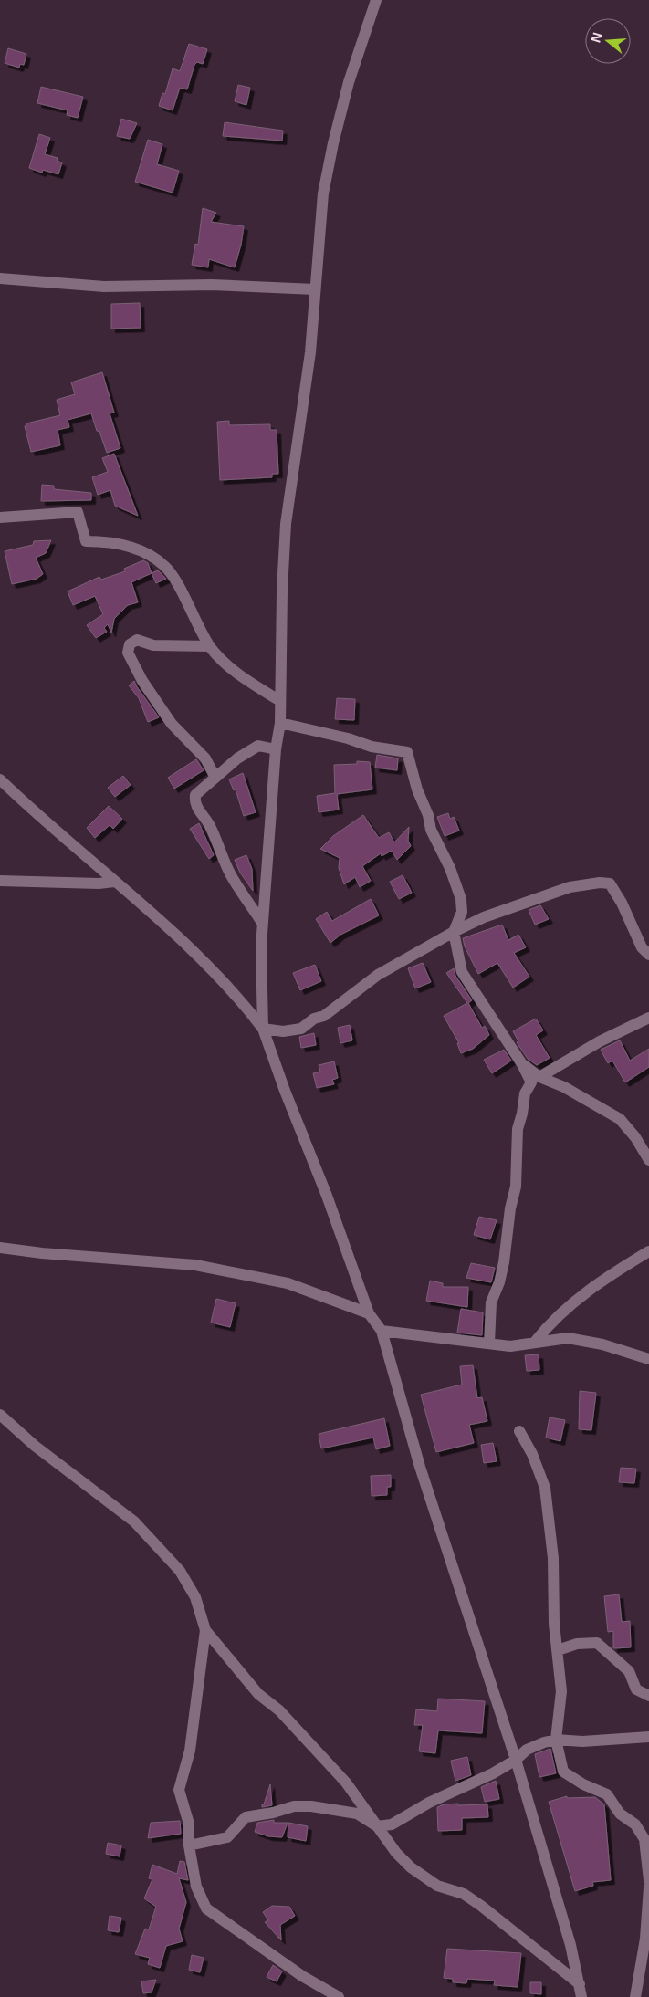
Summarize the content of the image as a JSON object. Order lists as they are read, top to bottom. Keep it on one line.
{"north":"left"}
